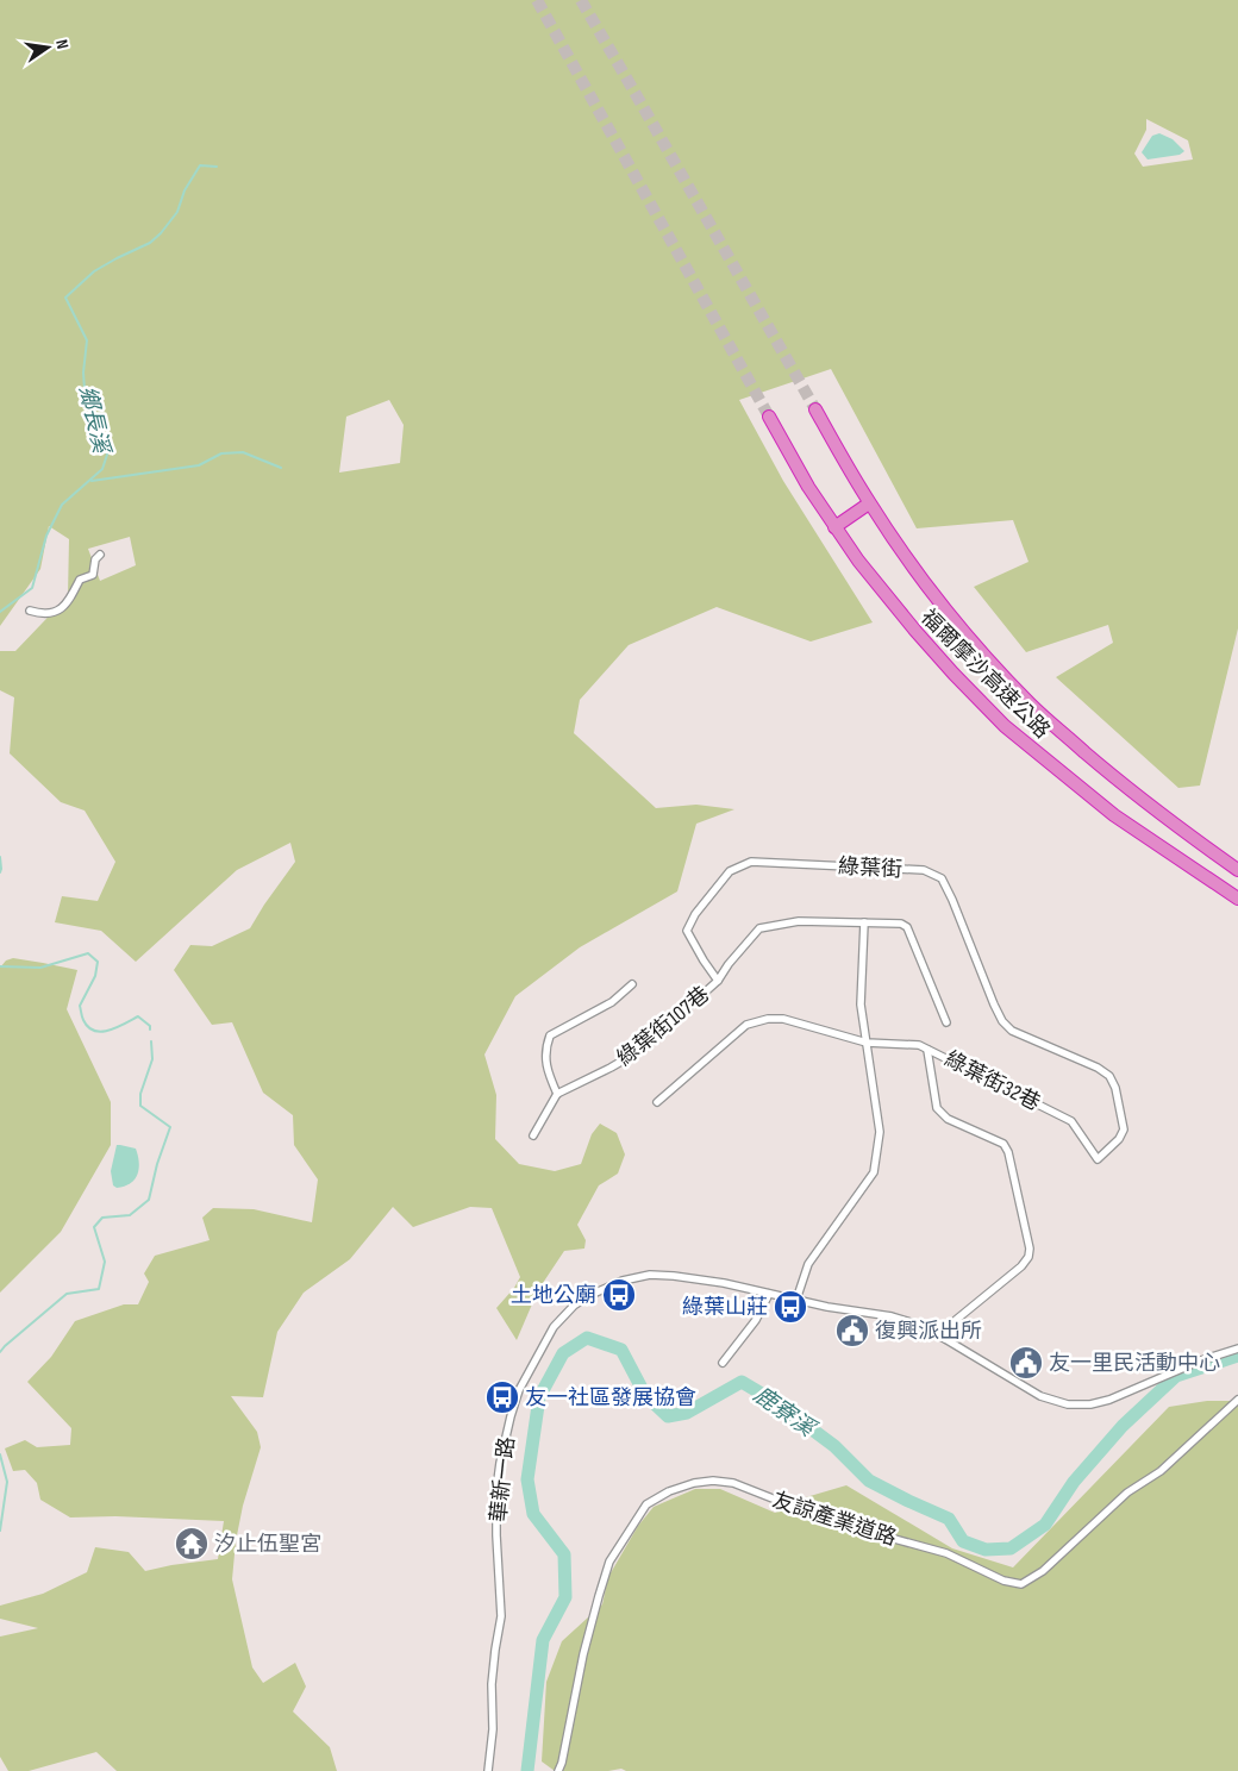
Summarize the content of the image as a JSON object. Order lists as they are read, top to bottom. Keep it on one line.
{"streets":{"highway":["福爾摩沙高速公路"],"street":["綠葉街","綠葉街107巷","綠葉街32巷","華新一路","友諒產業道路"]},"crossings":[["綠葉街","綠葉街107巷"],["綠葉街","綠葉街32巷"]],"water":["鄉長溪","鹿寮溪"],"places":{"bus stop":["土地公廟","綠葉山莊","友一社區發展協會"],"public building":["復興派出所","友一里民活動中心"],"temple":["汐止伍聖宮"]},"north":"right"}
